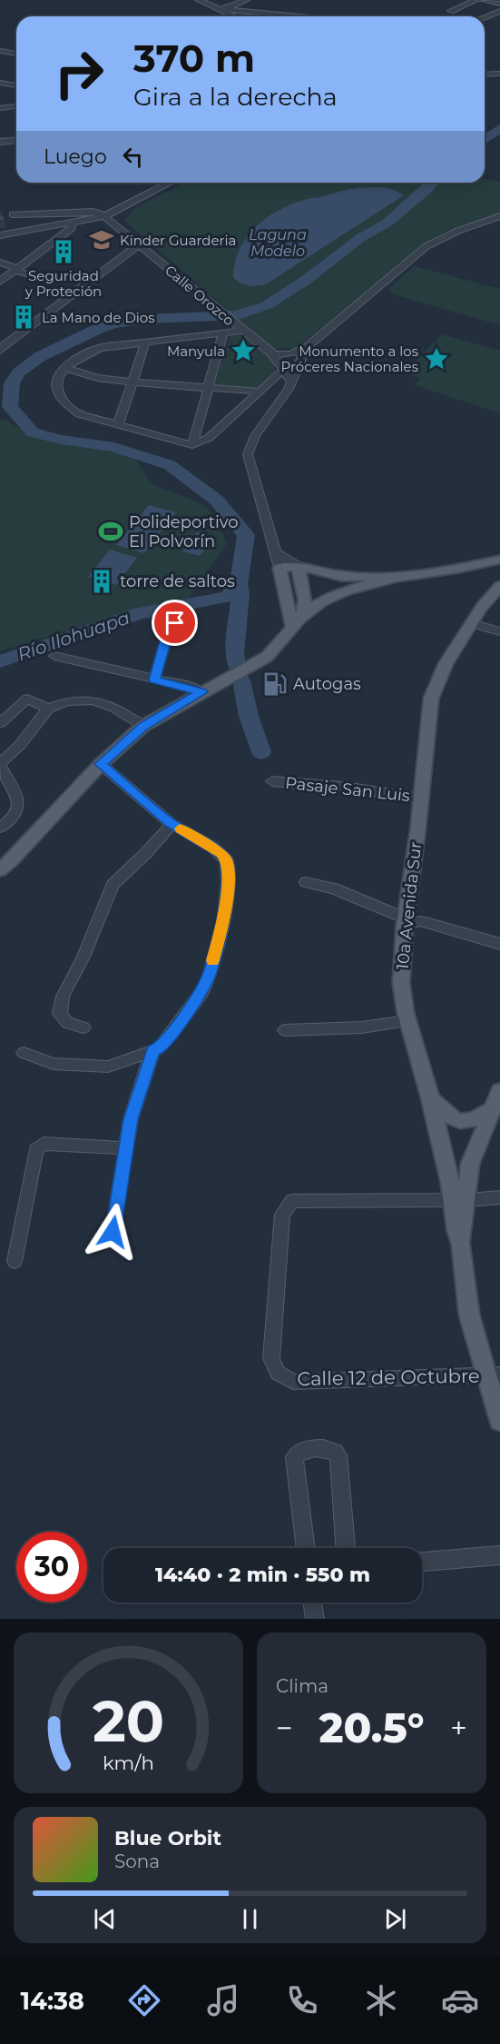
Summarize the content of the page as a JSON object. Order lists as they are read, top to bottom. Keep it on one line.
{"streets":{"main road":["10a Avenida Sur"],"street":["Calle Orozco","Pasaje San Luis","Calle 12 de Octubre"]},"crossings":[["Pasaje San Luis","10a Avenida Sur"],["10a Avenida Sur","Calle 12 de Octubre"]],"water":["Laguna Modelo","Río Ilohuapa"],"places":{"school or university":["Kinder Guarderia"],"building":["Seguridad y Proteción","La Mano de Dios","torre de saltos"],"place":["Manyula","Monumento a los Próceres Nacionales"],"sports":["Polideportivo El Polvorín"],"fuel station":["Autogas"]},"page":{"turn":["370 m","Gira a la derecha"],"then":"Luego","limit":"30","trip":"14:40 · 2 min · 550 m","tile":"Clima","heat":["−","20.5°","+"],"song":["Blue Orbit","Sona"],"tabs":"14:38","gauge":["20","km/h"]}}
